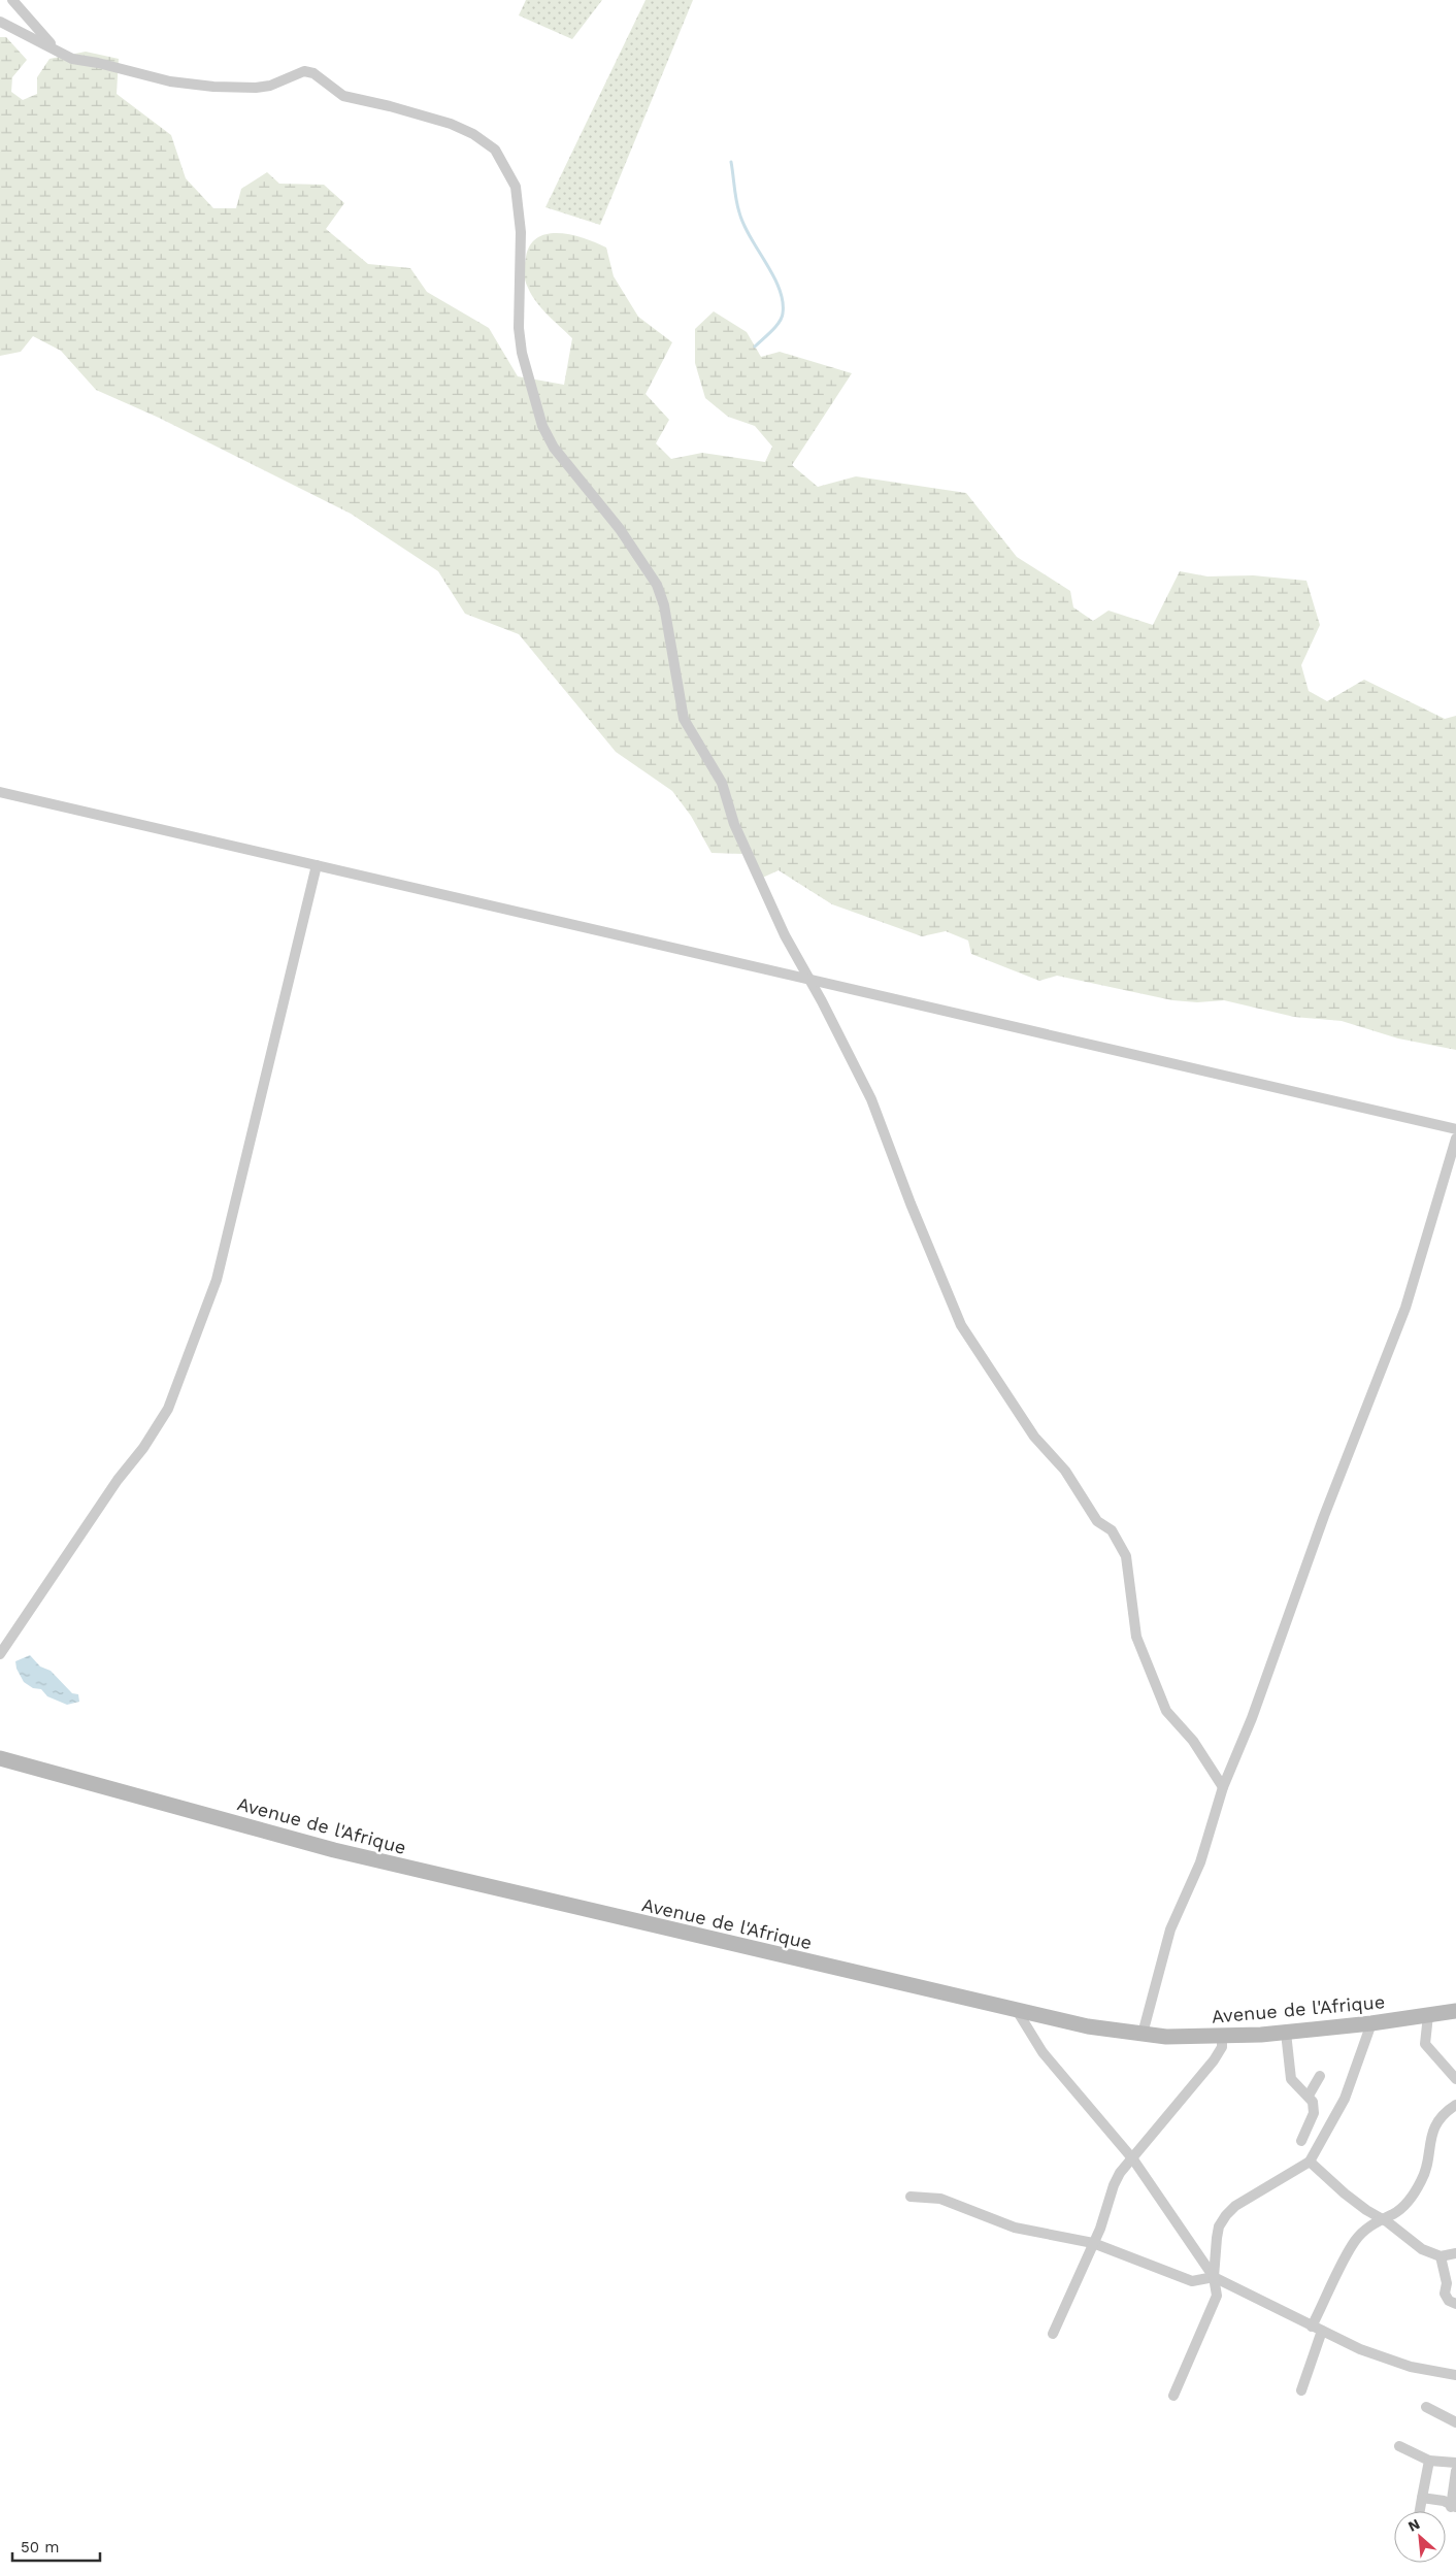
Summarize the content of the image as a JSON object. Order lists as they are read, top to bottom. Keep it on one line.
{"streets":{"main road":["Avenue de l'Afrique"]},"scale_bar":"50 m","north":"top left"}
